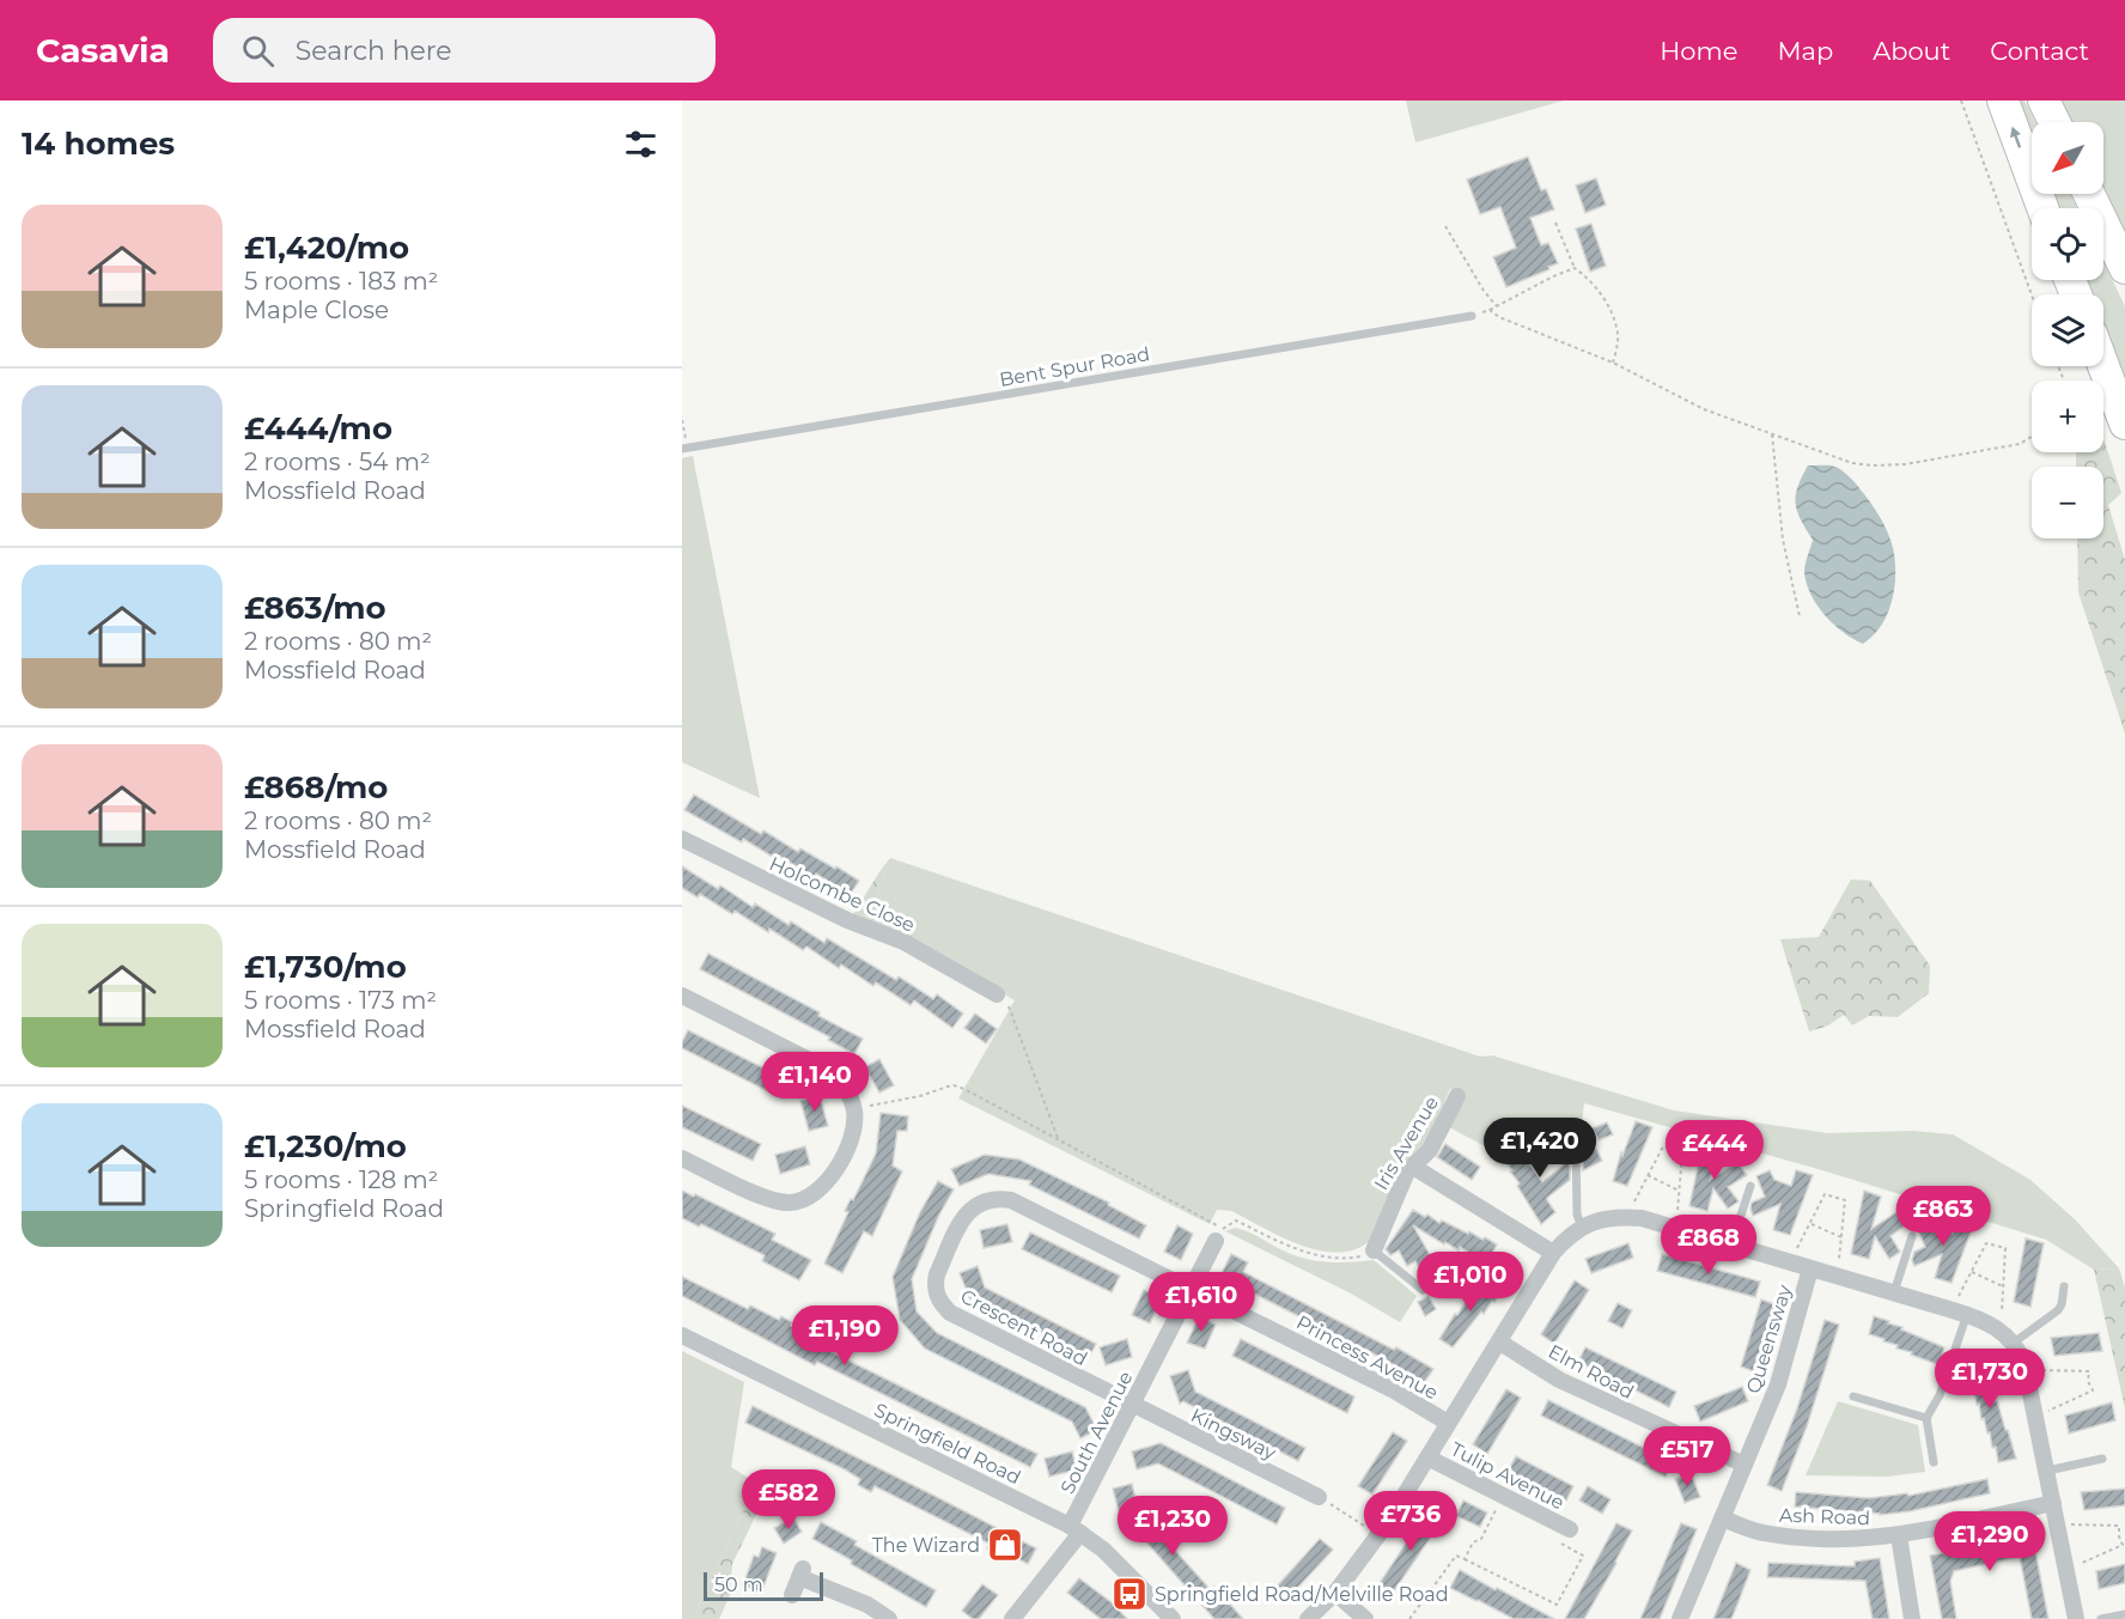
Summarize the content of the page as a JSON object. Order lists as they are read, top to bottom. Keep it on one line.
{"streets":{"street":["Holcombe Close","Iris Avenue","Crescent Road","Queensway","Princess Avenue","Elm Road","South Avenue","Kingsway","Springfield Road","Tulip Avenue","Ash Road"],"lane":["Bent Spur Road"]},"crossings":[["Crescent Road","Princess Avenue"],["Crescent Road","South Avenue"],["Crescent Road","Kingsway"],["Queensway","Elm Road"],["Queensway","Ash Road"],["Princess Avenue","South Avenue"],["South Avenue","Kingsway"],["South Avenue","Springfield Road"]],"places":{"shop":["The Wizard"],"bus stop":["Springfield Road/Melville Road"]},"scale_bar":"50 m","north":"bottom left","page":{"header":"Casavia","search":"Search here","nav":["Home","Map","About","Contact"],"heading":"14 homes","map_buttons":["+","−"],"list":[{"name":"£1,420/mo","note":"5 rooms · 183 m² · Maple Close"},{"name":"£444/mo","note":"2 rooms · 54 m² · Mossfield Road"},{"name":"£863/mo","note":"2 rooms · 80 m² · Mossfield Road"},{"name":"£868/mo","note":"2 rooms · 80 m² · Mossfield Road"},{"name":"£1,730/mo","note":"5 rooms · 173 m² · Mossfield Road"},{"name":"£1,230/mo","note":"5 rooms · 128 m² · Springfield Road"}],"price":["£1,140","£1,420","£444","£863","£868","£1,010","£1,610","£1,190","£1,730","£517","£582","£736","£1,230","£1,290"],"scale":"50 m"}}
